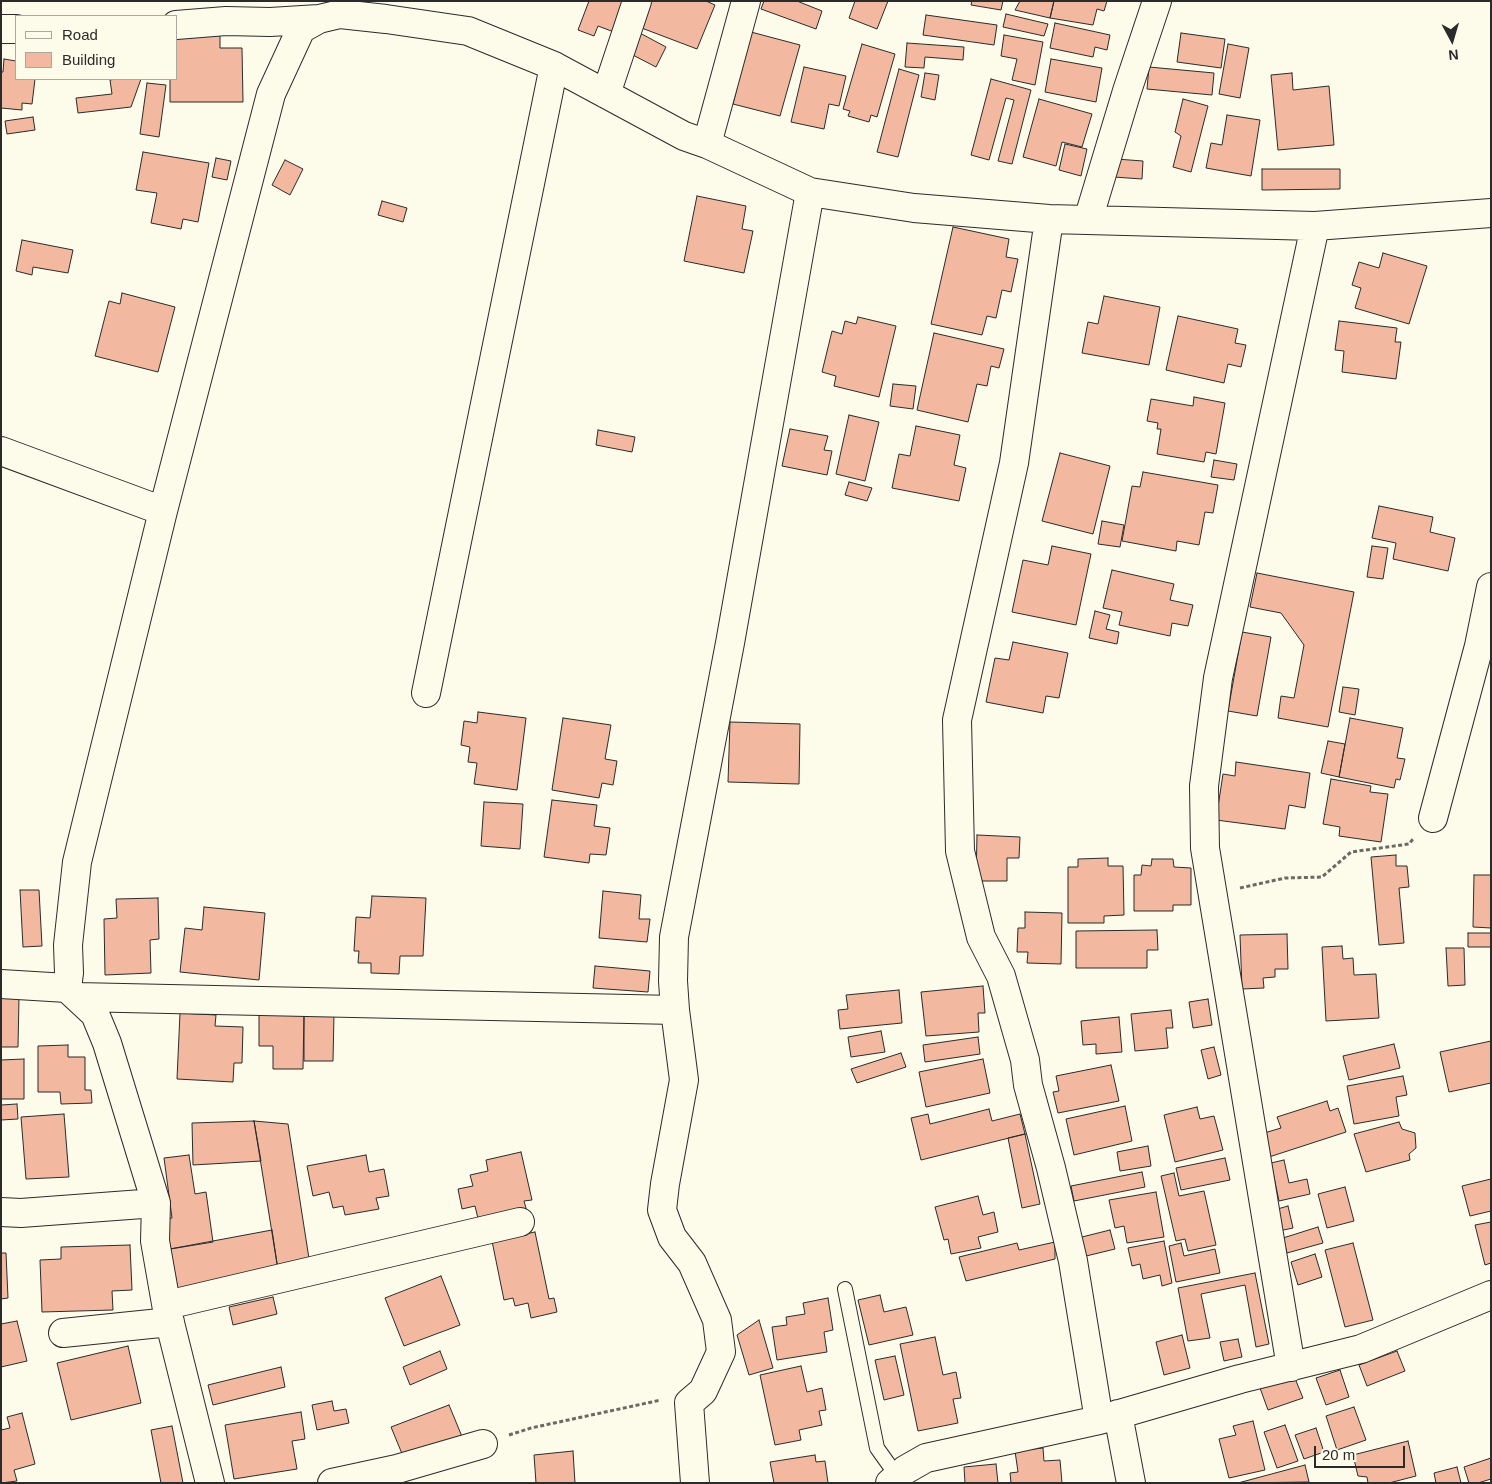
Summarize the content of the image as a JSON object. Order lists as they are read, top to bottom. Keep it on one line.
{"legend":["Road","Building"],"scale_bar":"20 m","north":"bottom"}
